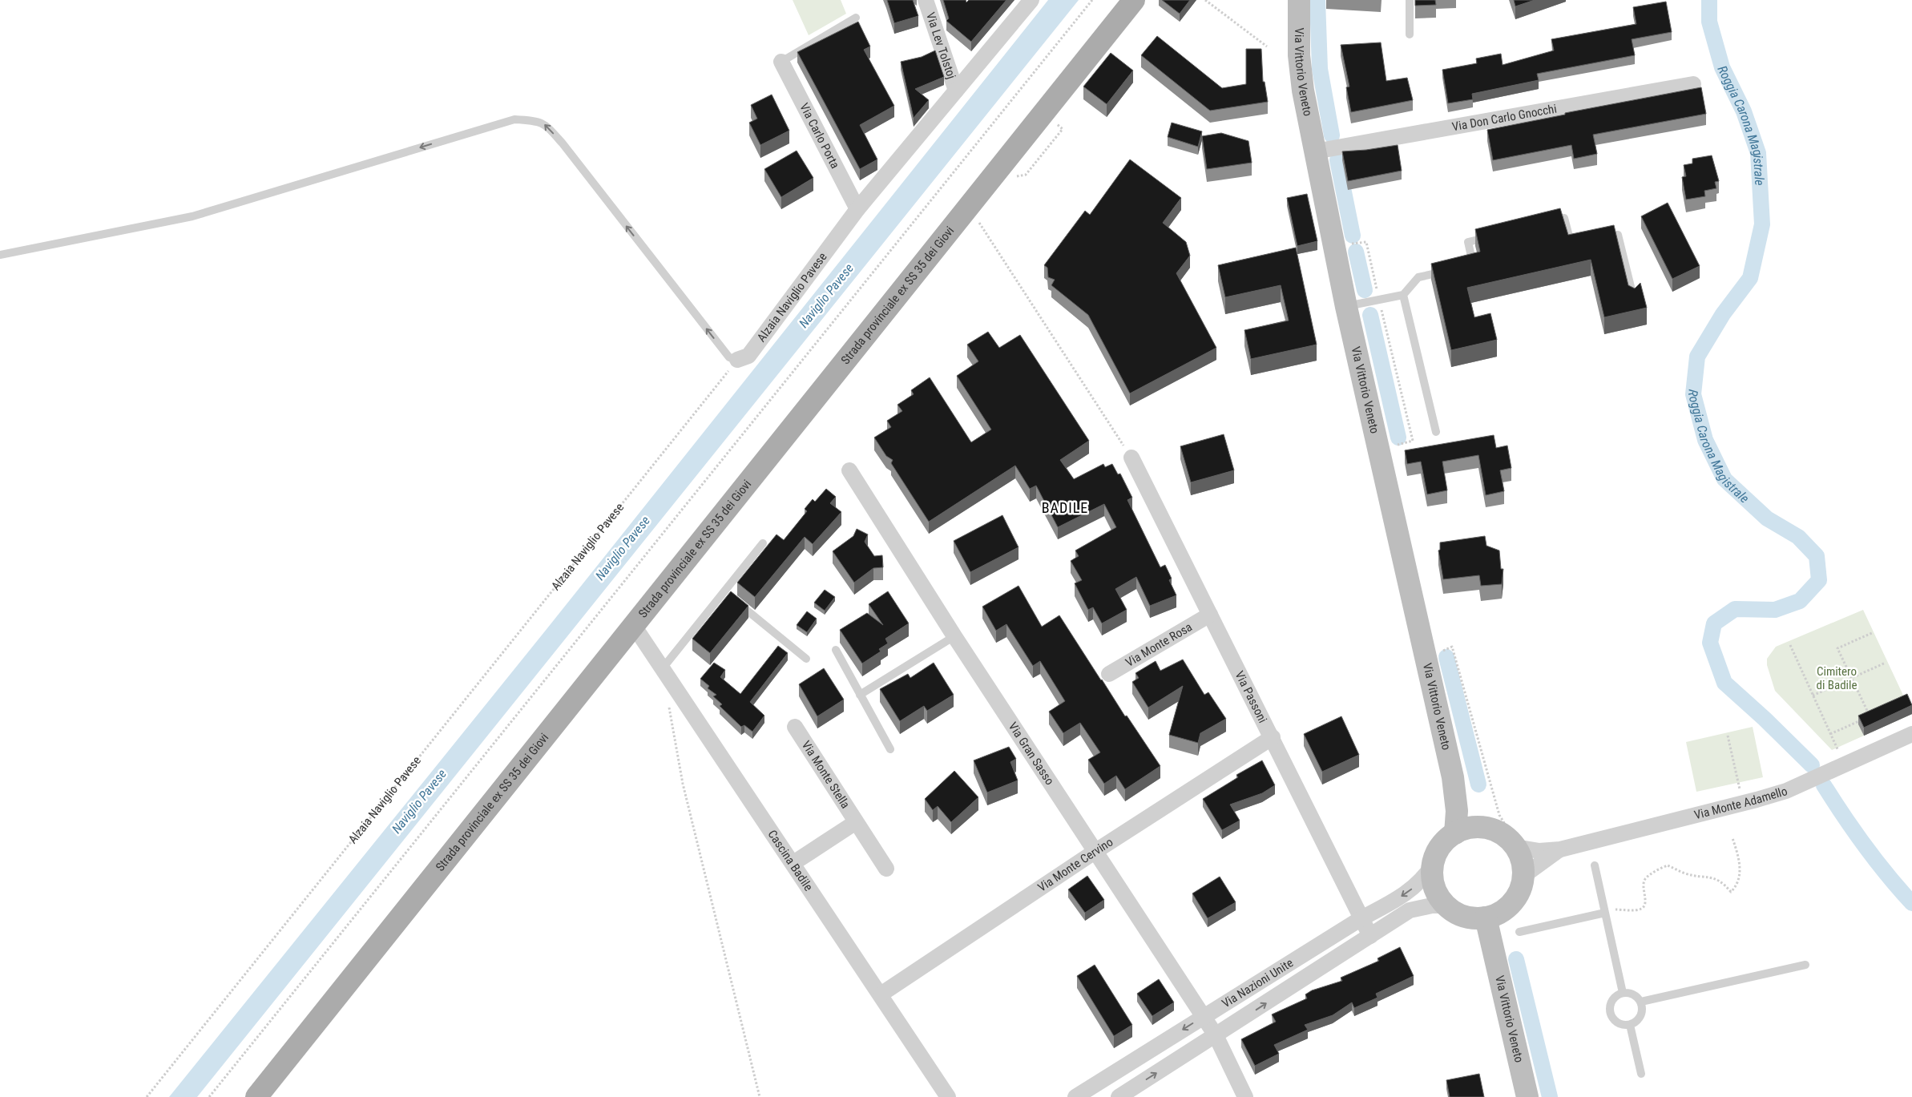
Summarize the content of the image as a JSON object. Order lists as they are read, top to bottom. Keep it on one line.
{"streets":{"main road":["Strada provinciale ex SS 35 dei Giovi"],"street":["Via Lev Tolstoj","Via Vittorio Veneto","Via Don Carlo Gnocchi","Via Carlo Porta","Alzaia Naviglio Pavese","Via Monte Rosa","Via Passoni","Via Gran Sasso","Via Monte Stella","Via Monte Adamello","Cascina Badile","Via Monte Cervino","Via Nazioni Unite"]},"crossings":[["Via Lev Tolstoj","Alzaia Naviglio Pavese"],["Via Vittorio Veneto","Via Don Carlo Gnocchi"],["Via Vittorio Veneto","Via Monte Adamello"],["Via Vittorio Veneto","Via Nazioni Unite"],["Via Carlo Porta","Alzaia Naviglio Pavese"],["Strada provinciale ex SS 35 dei Giovi","Cascina Badile"],["Via Monte Rosa","Via Passoni"],["Via Passoni","Via Monte Cervino"],["Via Passoni","Via Nazioni Unite"],["Via Gran Sasso","Via Monte Cervino"],["Via Gran Sasso","Via Nazioni Unite"],["Via Monte Stella","Cascina Badile"],["Via Monte Adamello","Via Nazioni Unite"],["Cascina Badile","Via Monte Cervino"]],"districts":["BADILE"],"water":["Roggia Carona Magistrale","Naviglio Pavese"],"parks":["Cimitero di Badile"]}
